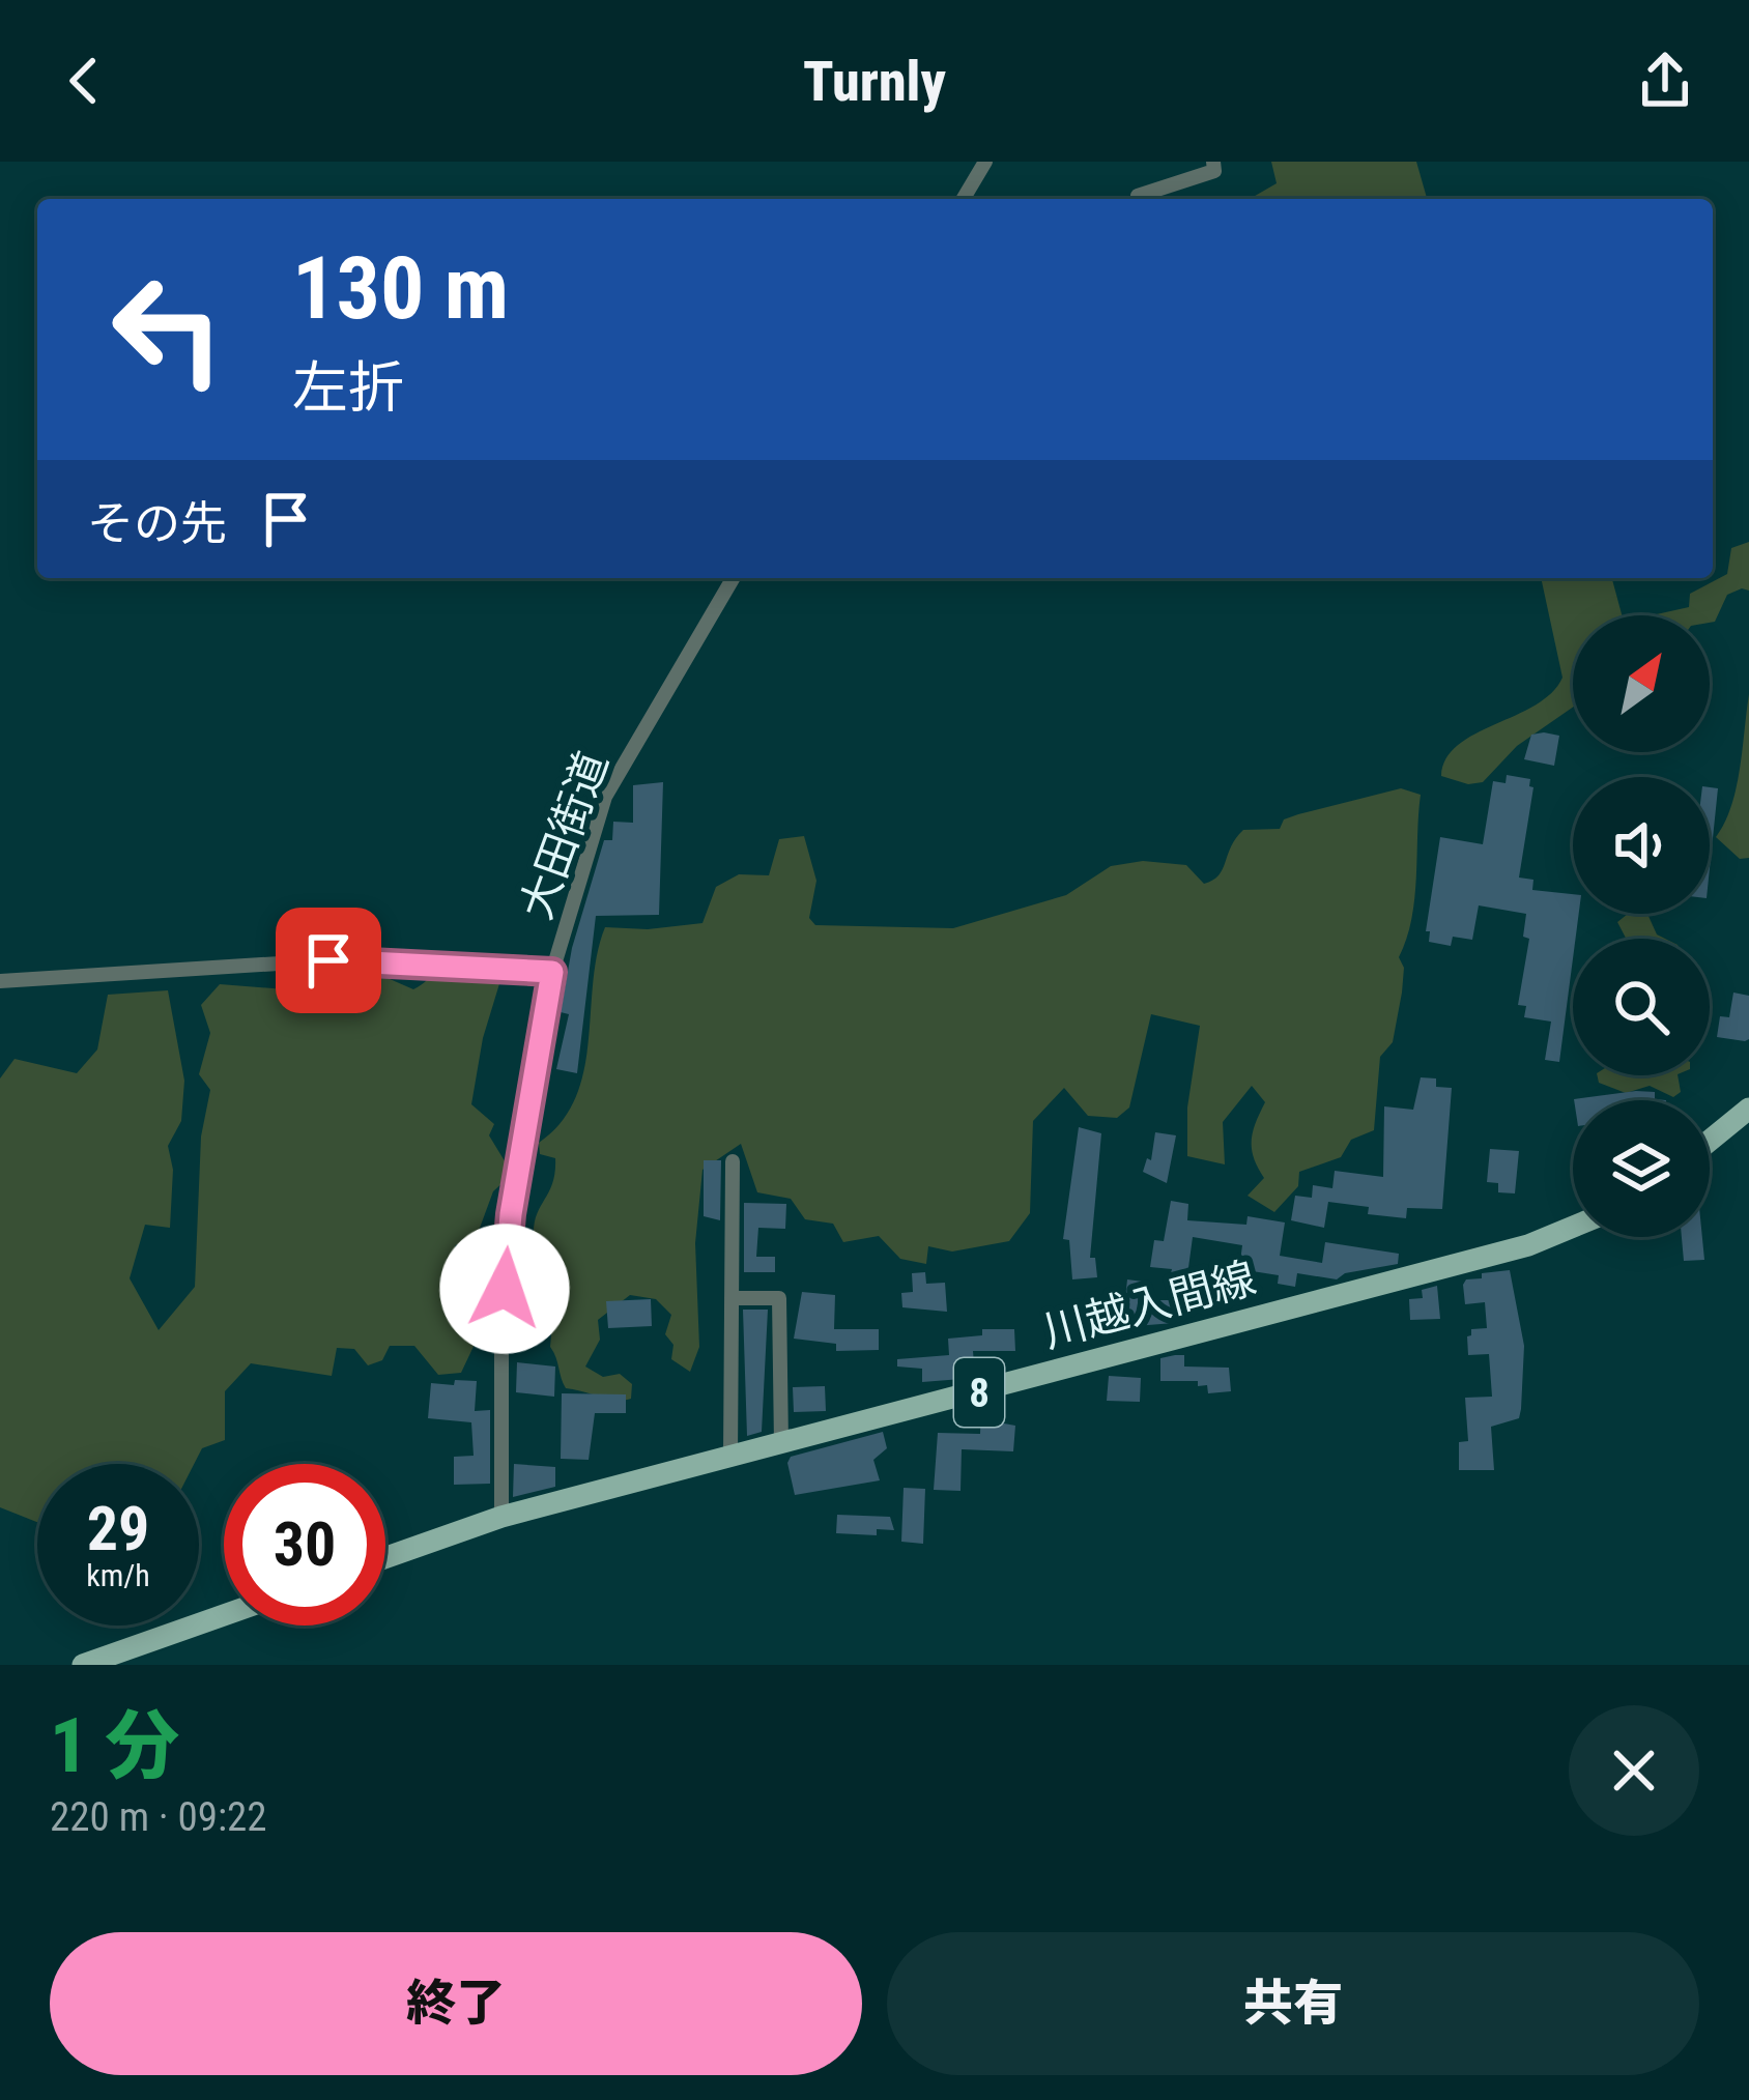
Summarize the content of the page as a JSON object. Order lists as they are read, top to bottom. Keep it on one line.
{"streets":{"main road":["川越入間線","8"],"street":["大田街道"]},"crossings":[["大田街道","川越入間線"]],"north":"top right","page":{"header":"Turnly","turn":["130 m","左折"],"then":"その先","speed":"29 km/h","limit":"30","heading":["1 分","220 m · 09:22"],"buttons":["終了","共有"]}}
